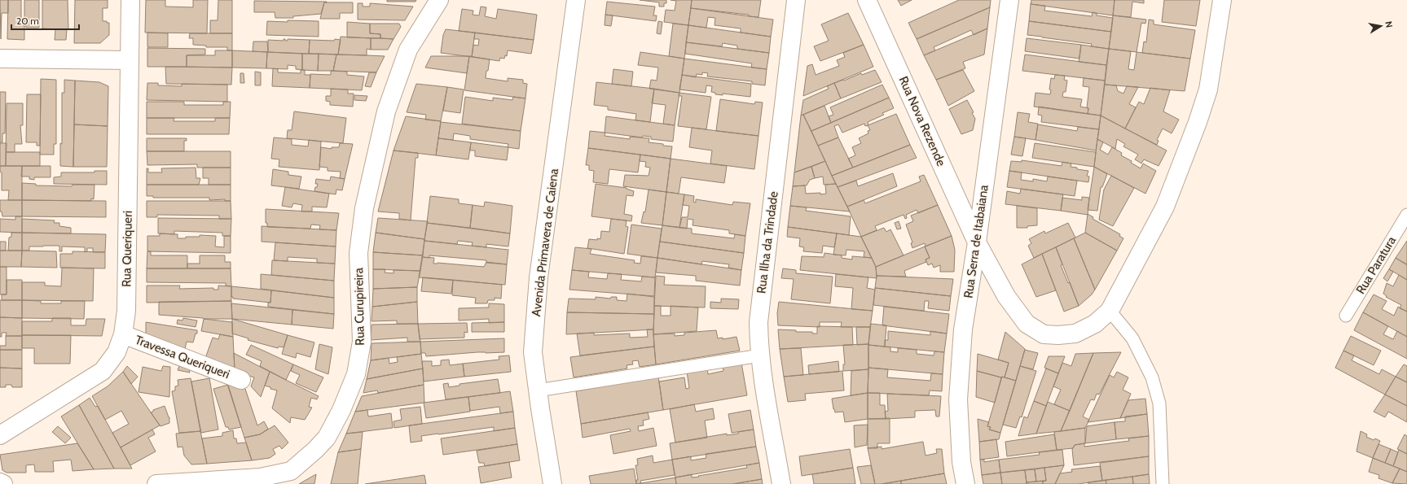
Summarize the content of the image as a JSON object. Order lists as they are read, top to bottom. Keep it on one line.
{"streets":{"street":["Rua Nova Rezende","Rua Serra de Itabaiana","Avenida Primavera de Caiena","Rua Ilha da Trindade","Rua Queriqueri","Rua Curupireira","Travessa Queriqueri"],"lane":["Rua Paratura"]},"crossings":[["Rua Nova Rezende","Rua Serra de Itabaiana"],["Rua Queriqueri","Travessa Queriqueri"]],"scale_bar":"20 m","north":"right"}
